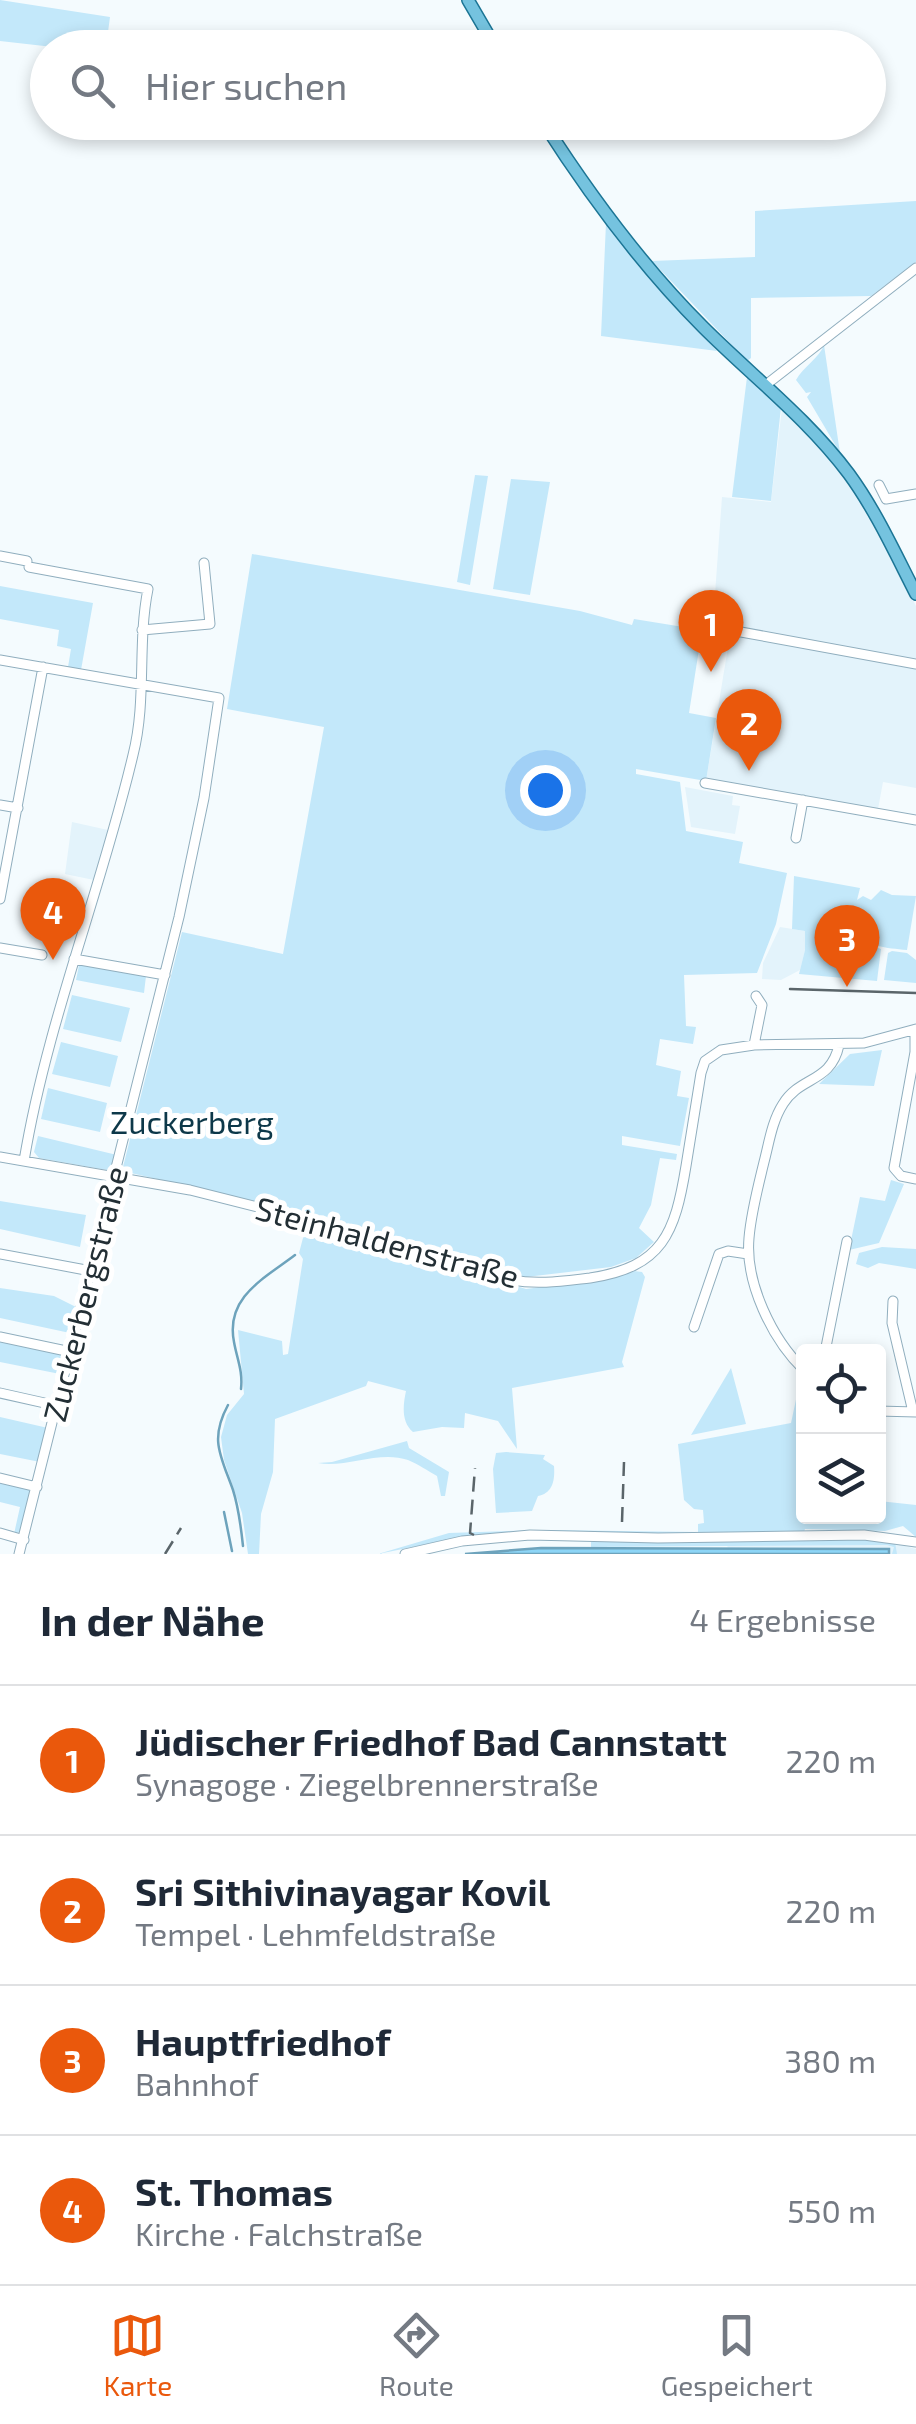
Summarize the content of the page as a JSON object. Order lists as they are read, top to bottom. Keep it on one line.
{"streets":{"street":["Steinhaldenstraße","Zuckerbergstraße"]},"crossings":[["Steinhaldenstraße","Zuckerbergstraße"]],"parks":["Zuckerberg"],"page":{"search":"Hier suchen","pins":["1","2","4","3"],"heading":["In der Nähe","4 Ergebnisse"],"list":[{"mark":"1","name":"Jüdischer Friedhof Bad Cannstatt","note":"Synagoge · Ziegelbrennerstraße","value":"220 m"},{"mark":"2","name":"Sri Sithivinayagar Kovil","note":"Tempel · Lehmfeldstraße","value":"220 m"},{"mark":"3","name":"Hauptfriedhof","note":"Bahnhof","value":"380 m"},{"mark":"4","name":"St. Thomas","note":"Kirche · Falchstraße","value":"550 m"}],"nav":["Karte","Route","Gespeichert"]}}
